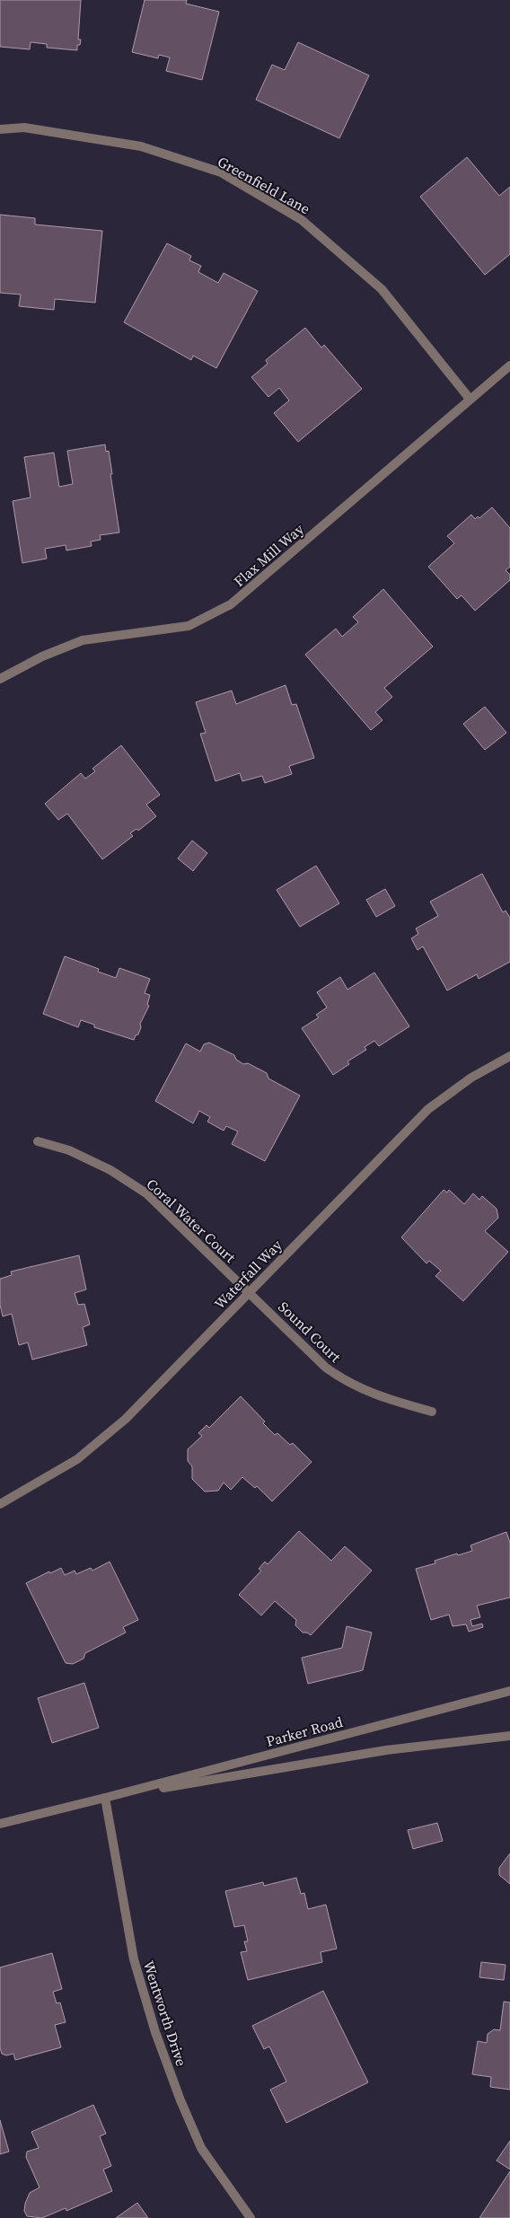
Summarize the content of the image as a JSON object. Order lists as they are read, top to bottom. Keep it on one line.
{"streets":{"street":["Greenfield Lane","Flax Mill Way","Coral Water Court","Waterfall Way","Sound Court","Parker Road","Wentworth Drive"]},"crossings":[["Greenfield Lane","Flax Mill Way"],["Coral Water Court","Waterfall Way"],["Coral Water Court","Sound Court"],["Waterfall Way","Sound Court"],["Parker Road","Wentworth Drive"]]}
